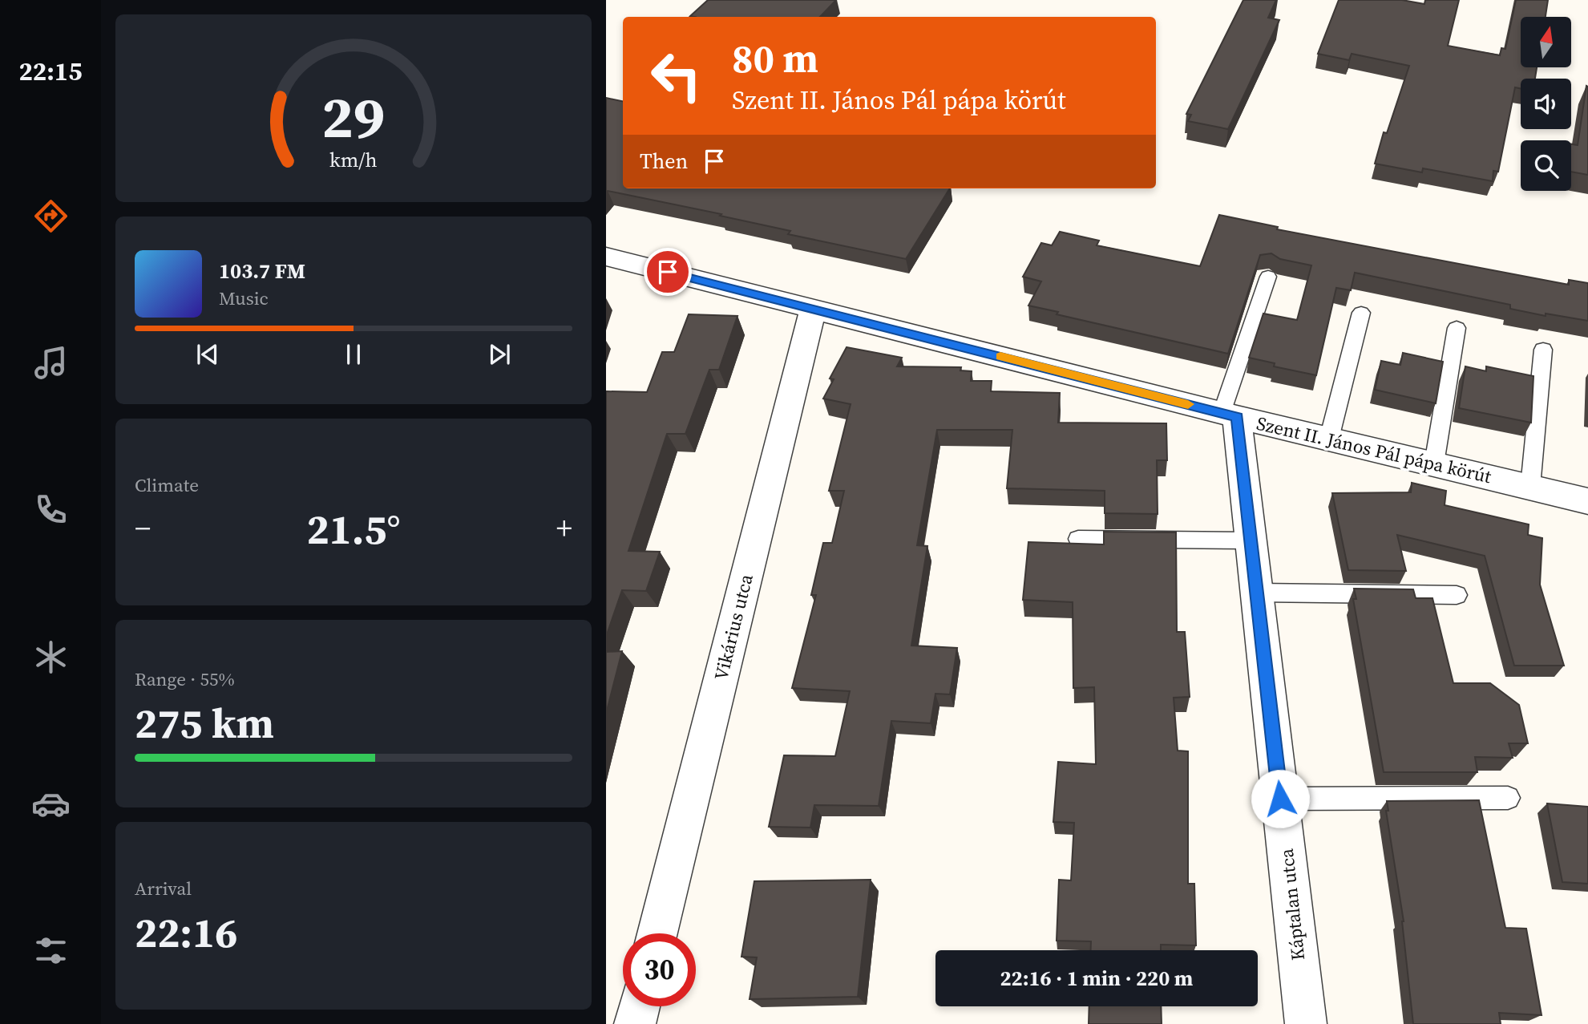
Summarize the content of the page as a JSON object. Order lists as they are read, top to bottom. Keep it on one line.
{"streets":{"street":["Szent II. János Pál pápa körút","Vikárius utca","Káptalan utca"]},"crossings":[["Szent II. János Pál pápa körút","Vikárius utca"],["Szent II. János Pál pápa körút","Káptalan utca"]],"north":"top","page":{"tabs":"22:15","turn":["80 m","Szent II. János Pál pápa körút"],"then":"Then","song":["103.7 FM","Music"],"tile":["Climate",["Range · 55%","275 km"],["Arrival","22:16"]],"heat":["−","21.5°","+"],"limit":"30","trip":"22:16 · 1 min · 220 m","gauge":["29","km/h"]}}
